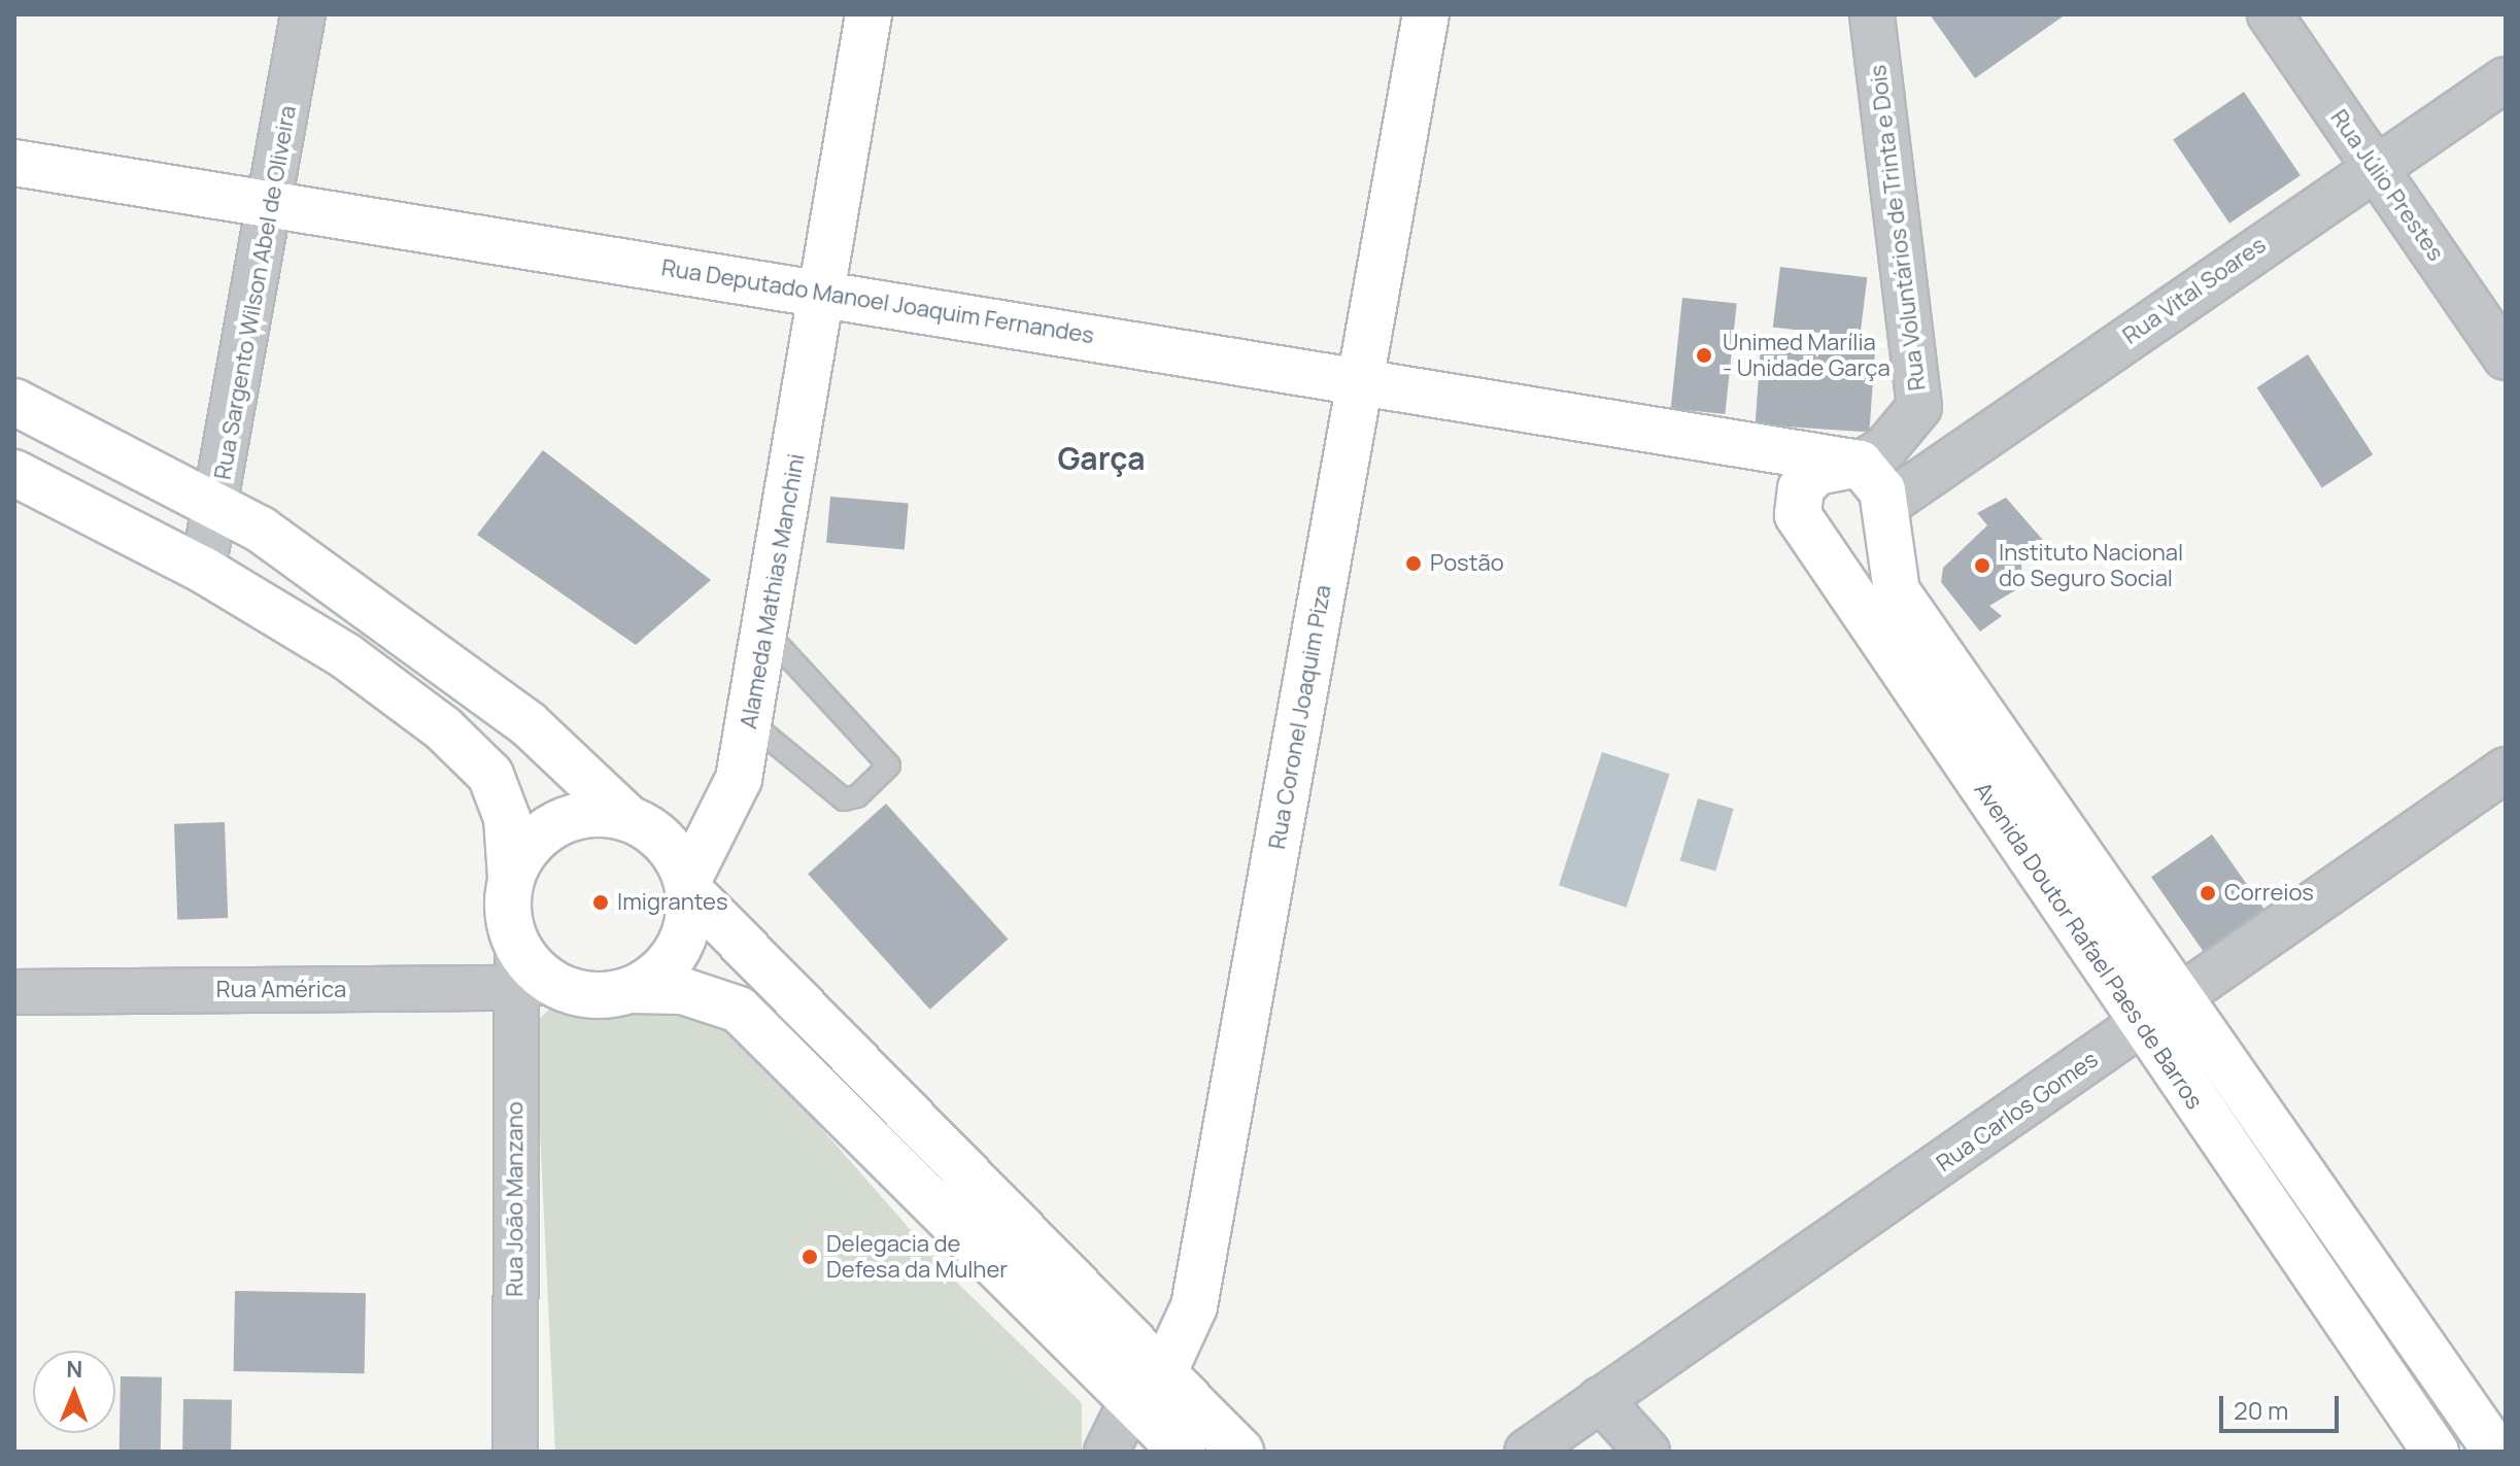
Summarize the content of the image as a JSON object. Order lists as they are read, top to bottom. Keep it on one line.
{"streets":{"main road":["Rua Deputado Manoel Joaquim Fernandes","Alameda Mathias Manchini","Rua Coronel Joaquim Piza","Avenida Doutor Rafael Paes de Barros"],"street":["Rua Júlio Prestes","Rua Voluntários de Trinta e Dois","Rua Vital Soares","Rua Sargento Wilson Abel de Oliveira","Rua América","Rua Carlos Gomes","Rua João Manzano"]},"crossings":[["Rua Júlio Prestes","Rua Vital Soares"],["Rua Voluntários de Trinta e Dois","Rua Deputado Manoel Joaquim Fernandes"],["Rua Voluntários de Trinta e Dois","Avenida Doutor Rafael Paes de Barros"],["Rua Vital Soares","Avenida Doutor Rafael Paes de Barros"],["Rua Sargento Wilson Abel de Oliveira","Rua Deputado Manoel Joaquim Fernandes"],["Rua Deputado Manoel Joaquim Fernandes","Alameda Mathias Manchini"],["Rua Deputado Manoel Joaquim Fernandes","Rua Coronel Joaquim Piza"],["Rua Deputado Manoel Joaquim Fernandes","Avenida Doutor Rafael Paes de Barros"],["Alameda Mathias Manchini","Rua América"],["Alameda Mathias Manchini","Rua João Manzano"],["Avenida Doutor Rafael Paes de Barros","Rua Carlos Gomes"],["Rua América","Rua João Manzano"]],"districts":["Garça"],"places":["Unimed Marília - Unidade Garça","Postão","Instituto Nacional do Seguro Social","Correios","Imigrantes","Delegacia de Defesa da Mulher"],"scale_bar":"20 m","north":"top"}
